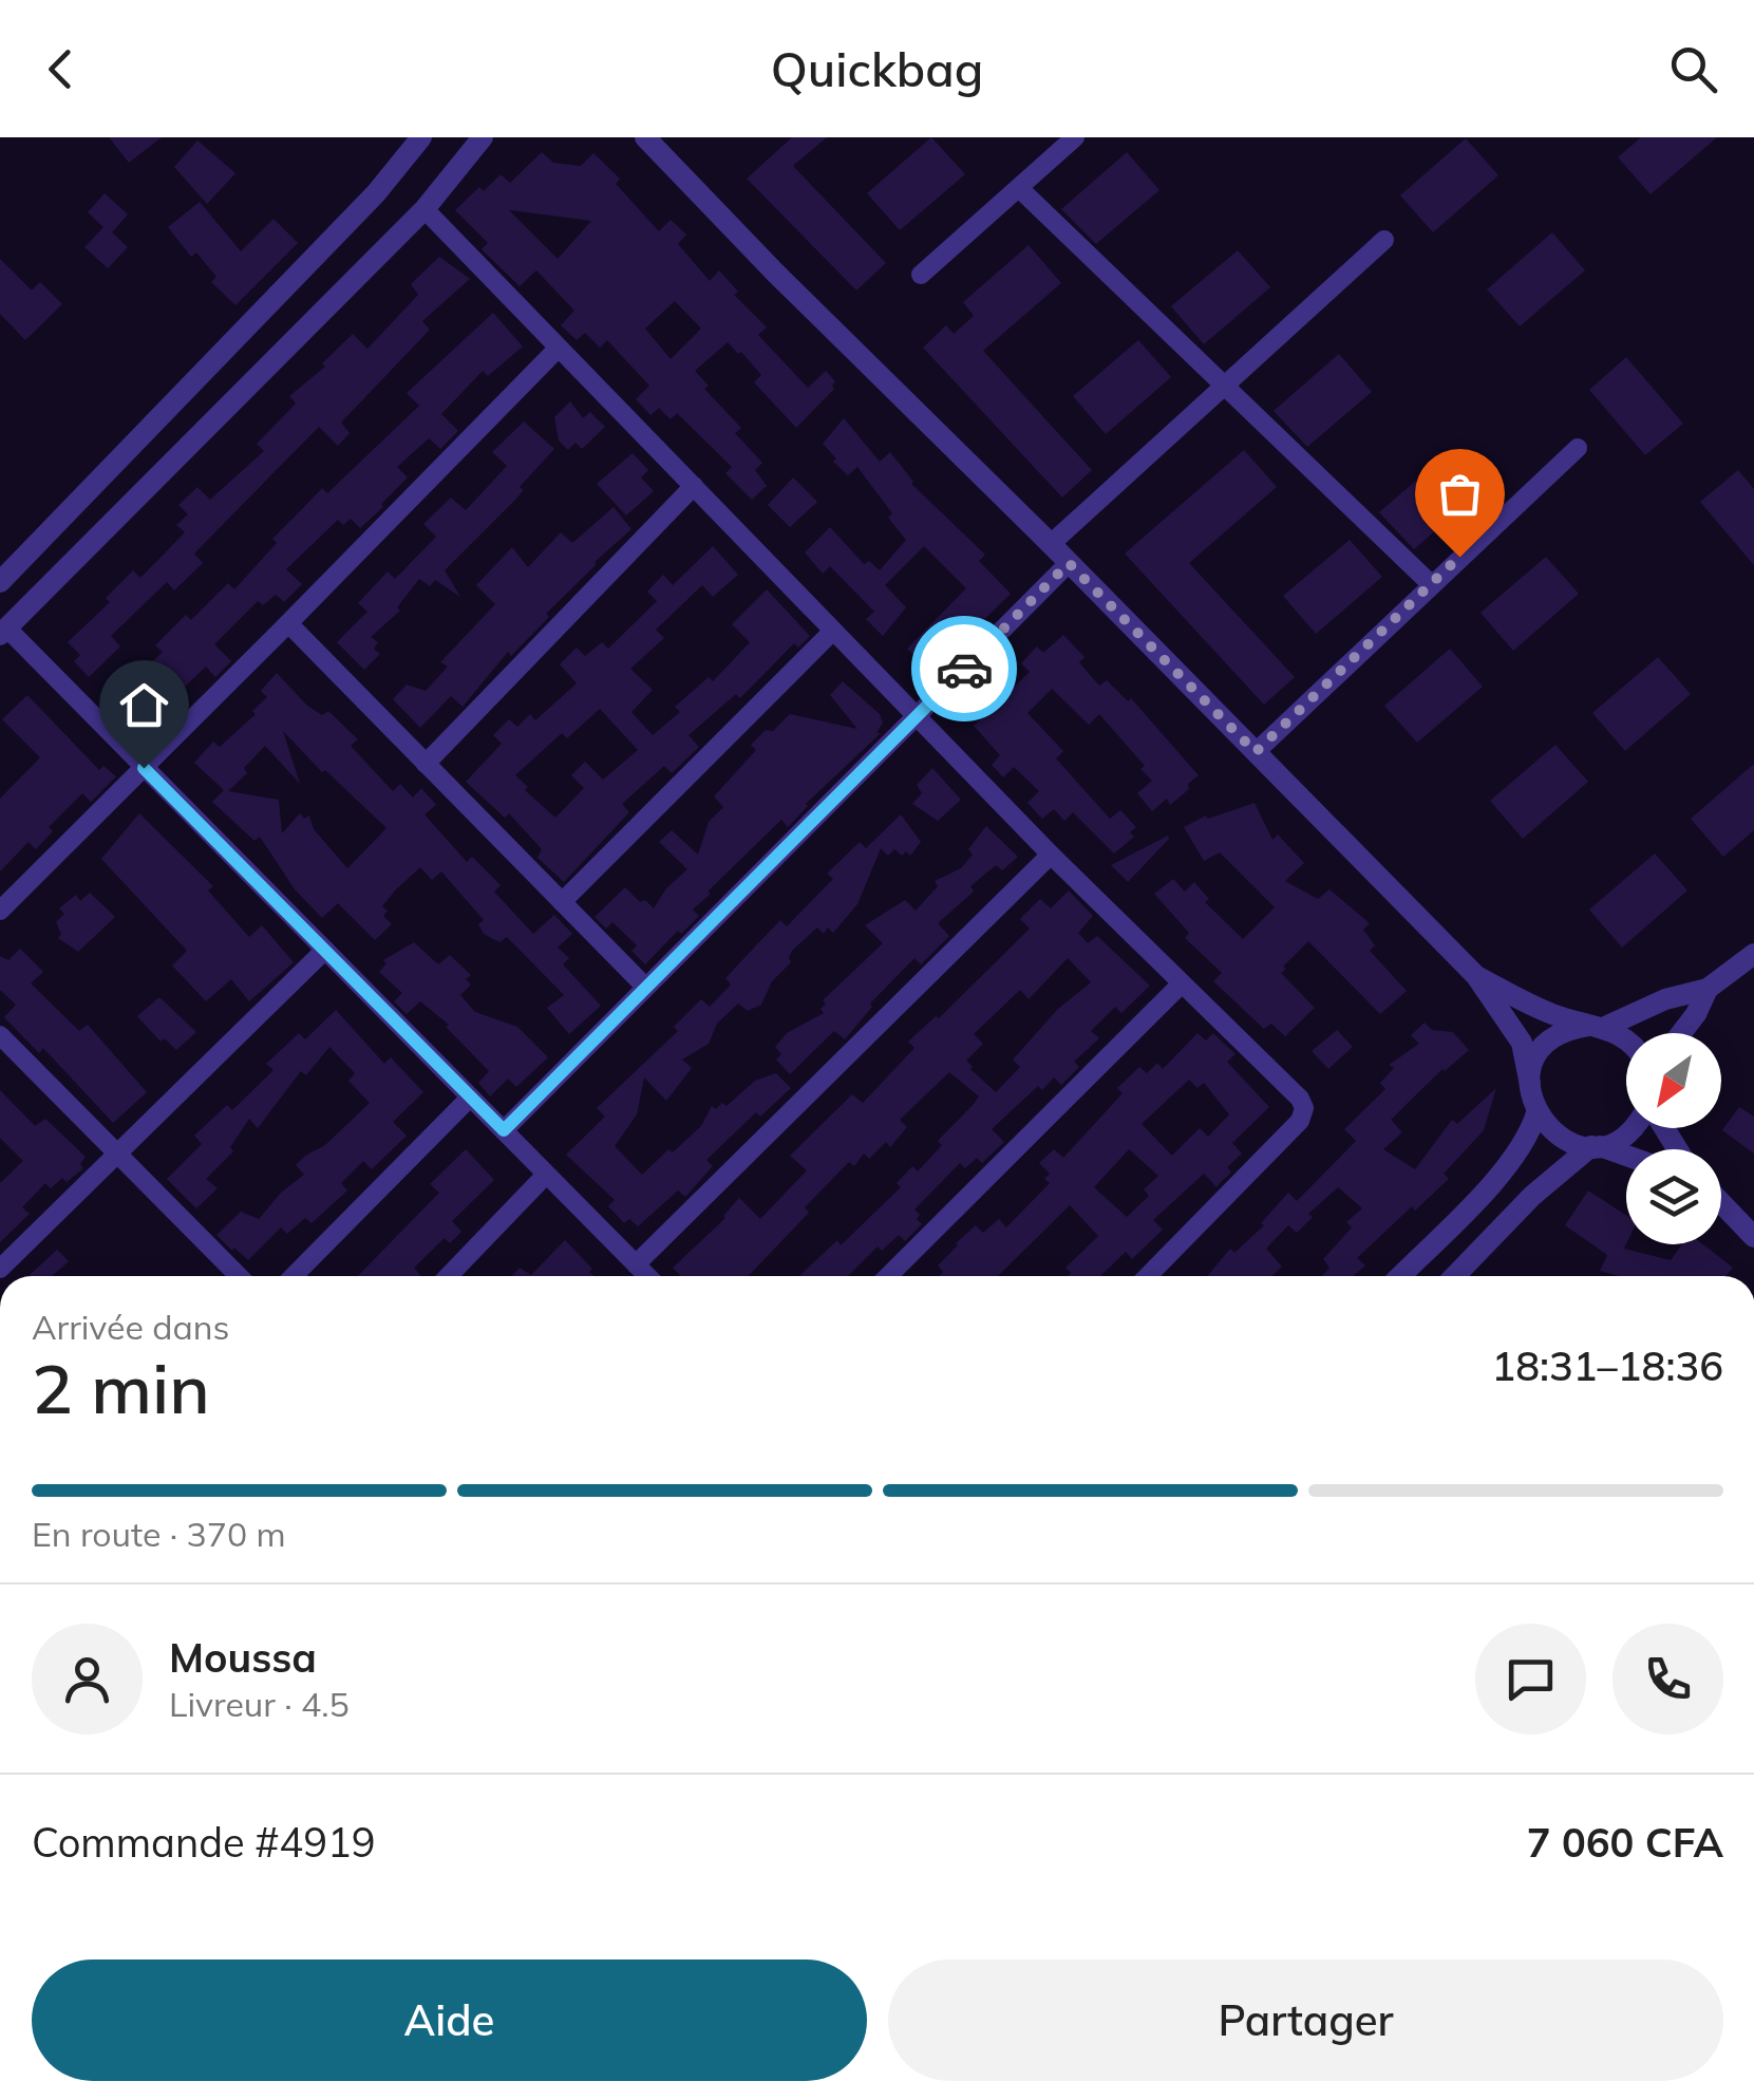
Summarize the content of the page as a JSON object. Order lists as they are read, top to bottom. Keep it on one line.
{"north":"bottom left","page":{"header":"Quickbag","heading":["2 min","Arrivée dans","18:31–18:36"],"panel":["Moussa","Livreur · 4.5","Commande #4919","7 060 CFA"],"bar":"En route · 370 m","buttons":["Aide","Partager"]}}
